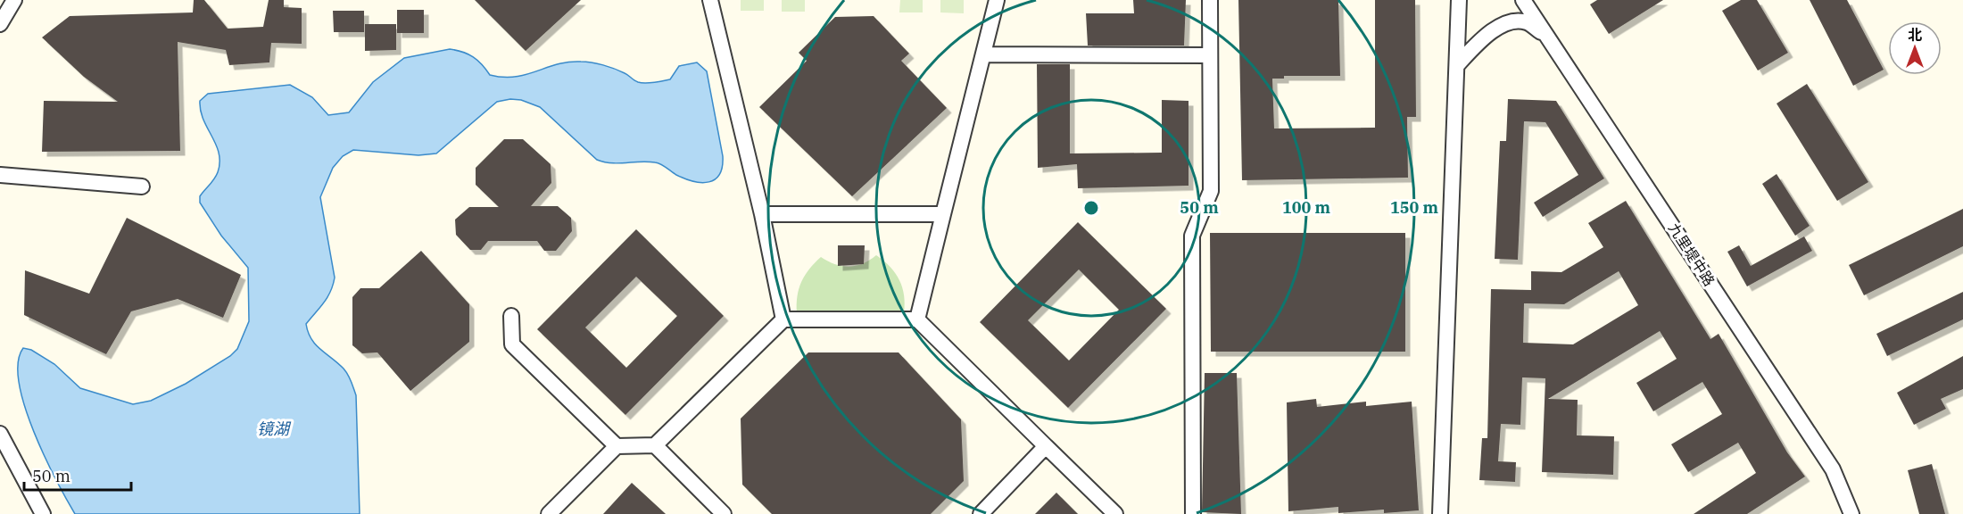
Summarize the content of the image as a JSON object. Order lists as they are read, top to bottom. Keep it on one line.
{"streets":{"street":["九里堤中路"]},"water":["镜湖"],"scale_bar":"50 m","north":"top","rings":["50 m","100 m","150 m"]}
